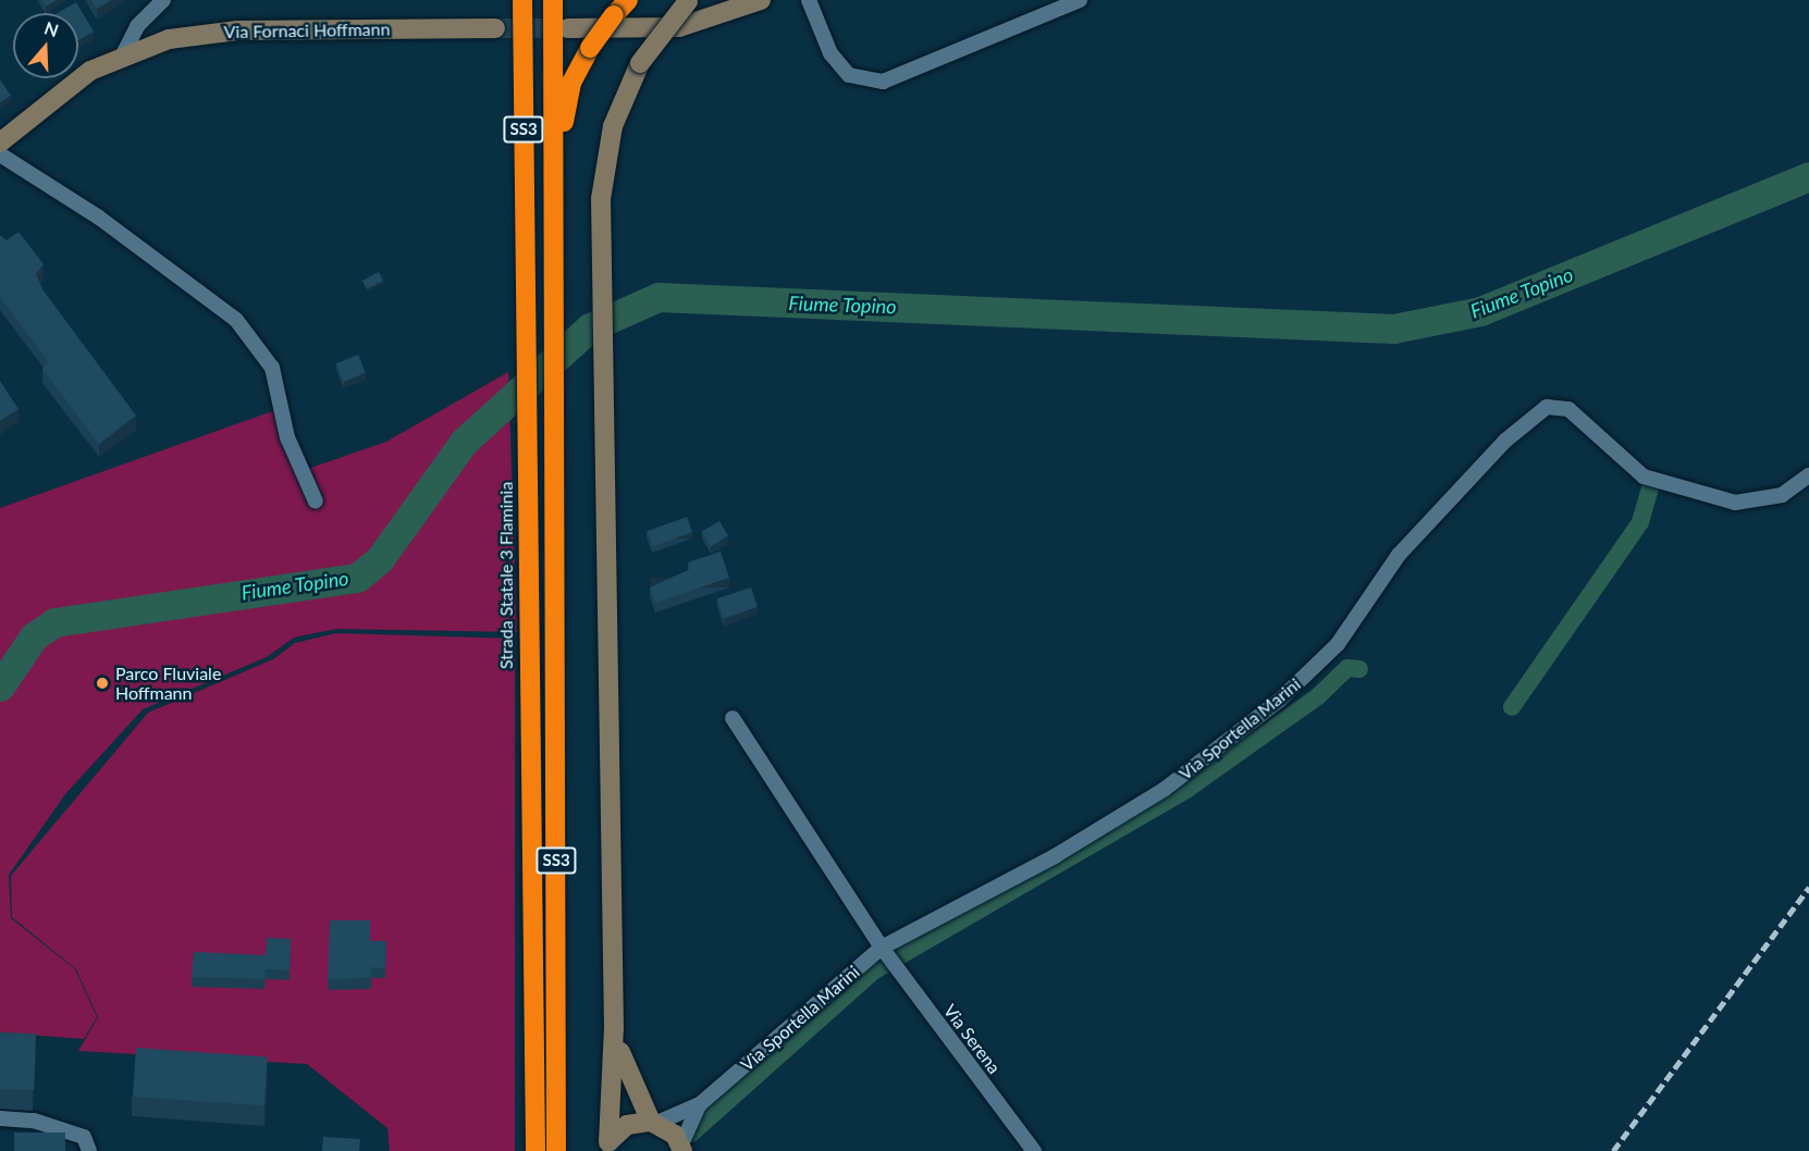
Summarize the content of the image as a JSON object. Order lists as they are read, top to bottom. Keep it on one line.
{"streets":{"highway":["SS3","Strada Statale 3 Flaminia"],"main road":["Via Fornaci Hoffmann","Via Sportella Marini"],"street":["Via Serena"]},"crossings":[["Via Sportella Marini","Via Serena"]],"water":["Fiume Topino"],"places":["Parco Fluviale Hoffmann"],"north":"top"}
